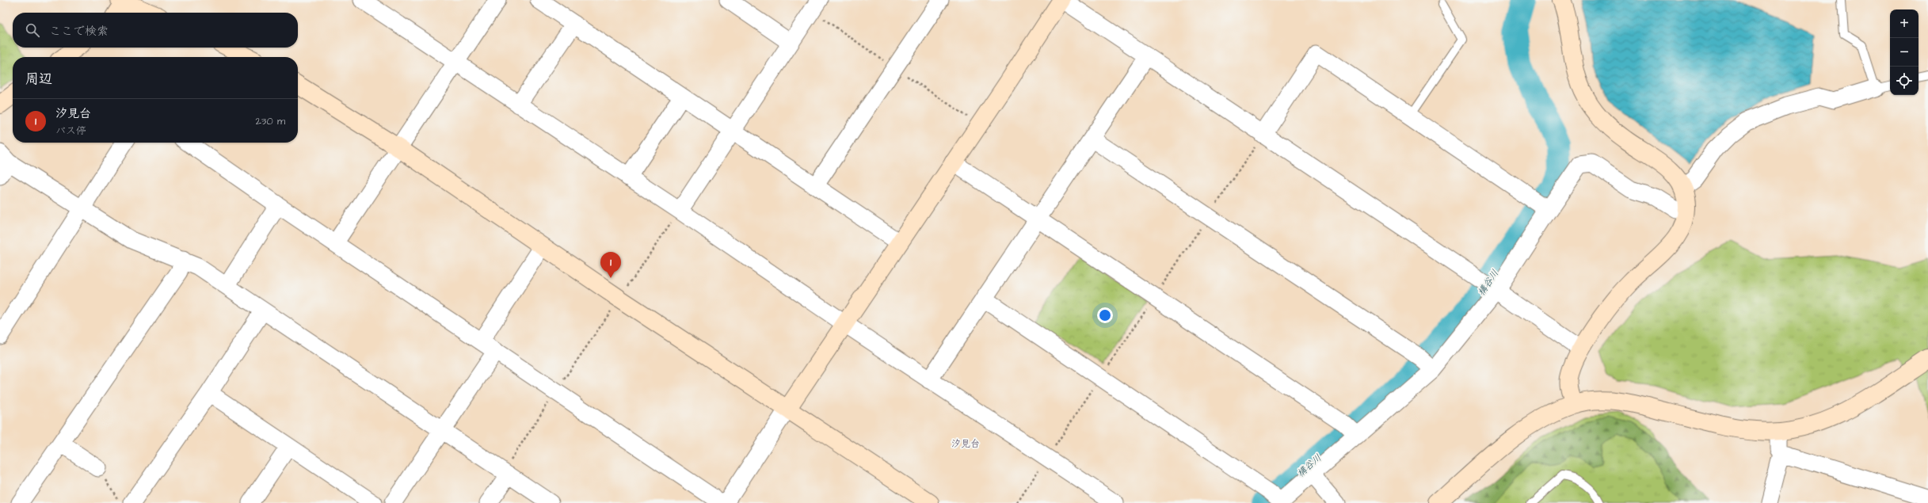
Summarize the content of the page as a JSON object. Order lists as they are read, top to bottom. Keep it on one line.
{"districts":["汐見台"],"water":["構谷川"],"page":{"map_buttons":["+","−"],"search":"ここで検索","heading":"周辺","list":[{"mark":"1","name":"汐見台","note":"バス停","value":"230 m"}],"pins":"1"}}
